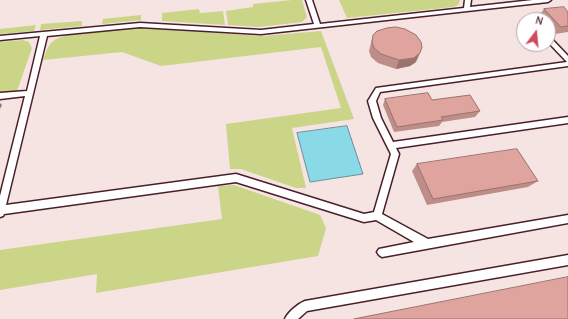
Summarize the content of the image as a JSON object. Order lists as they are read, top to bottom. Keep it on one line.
{"north":"top"}
